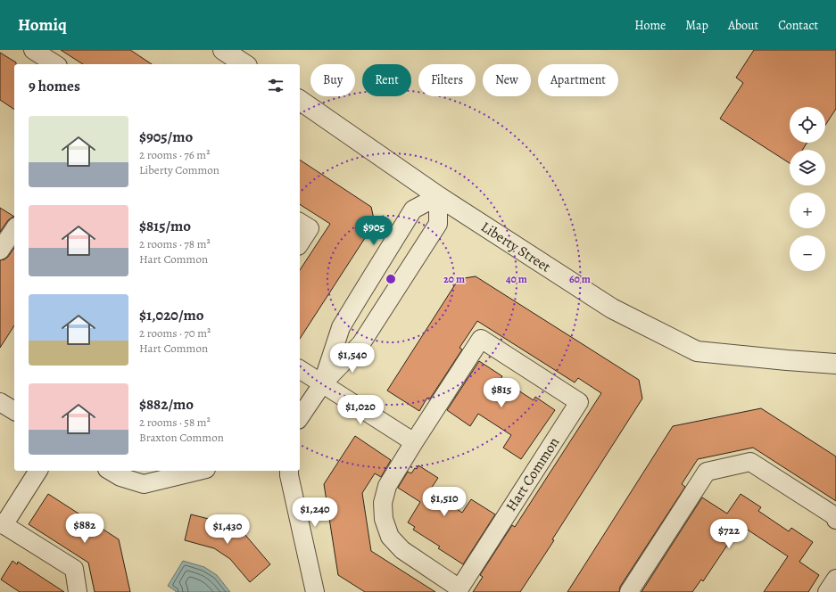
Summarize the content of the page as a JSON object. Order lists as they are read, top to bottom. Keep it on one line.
{"streets":{"street":["Liberty Street","Hart Common"]},"page":{"header":"Homiq","nav":["Home","Map","About","Contact"],"chip":["Buy","Rent","Filters","New","Apartment"],"heading":"9 homes","map_buttons":["+","−"],"list":[{"name":"$905/mo","note":"2 rooms · 76 m² · Liberty Common"},{"name":"$815/mo","note":"2 rooms · 78 m² · Hart Common"},{"name":"$1,020/mo","note":"2 rooms · 70 m² · Hart Common"},{"name":"$882/mo","note":"2 rooms · 58 m² · Braxton Common"}],"price":["$905","$1,540","$815","$1,020","$1,510","$1,240","$882","$1,430","$722"]},"rings":["20 m","40 m","60 m"]}
